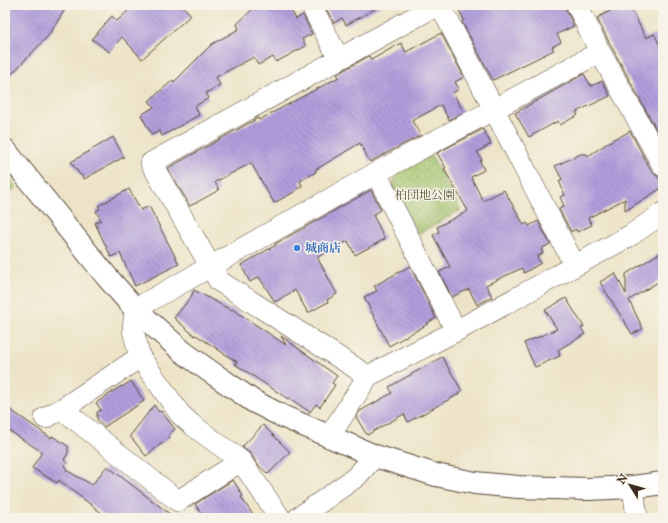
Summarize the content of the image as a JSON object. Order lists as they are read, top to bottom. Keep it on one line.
{"parks":["柏団地公園"],"places":["城商店"],"north":"top left"}
